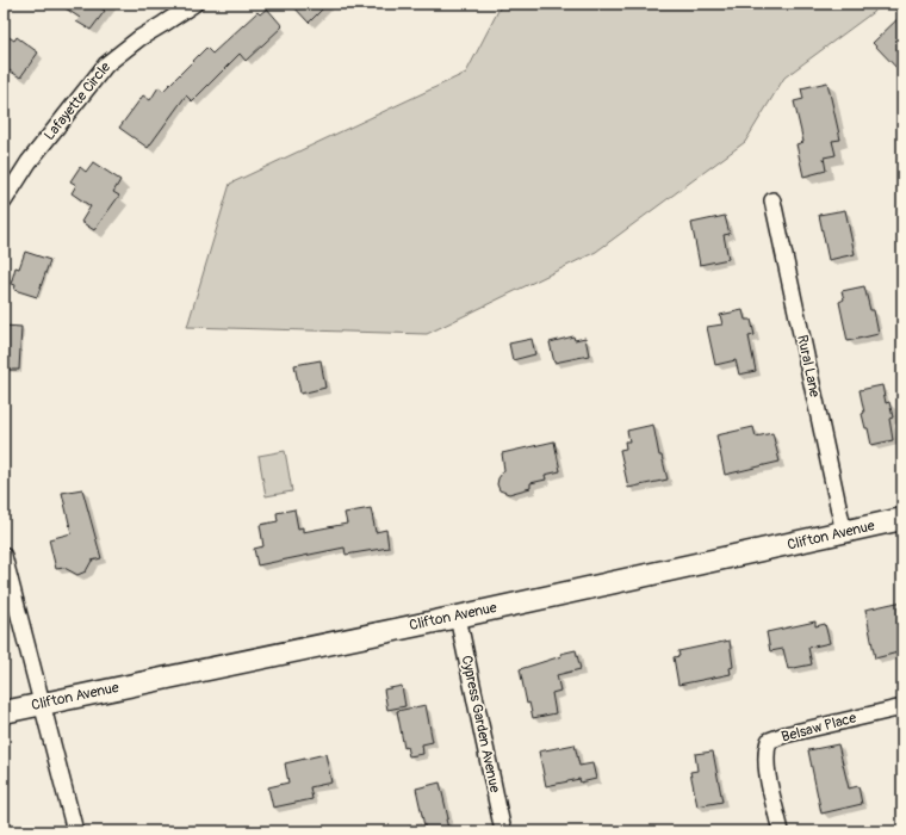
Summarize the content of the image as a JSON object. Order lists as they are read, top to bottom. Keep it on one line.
{"streets":{"main road":["Clifton Avenue"],"street":["Lafayette Circle","Rural Lane","Cypress Garden Avenue","Belsaw Place"]},"crossings":[["Rural Lane","Clifton Avenue"],["Clifton Avenue","Cypress Garden Avenue"]]}
